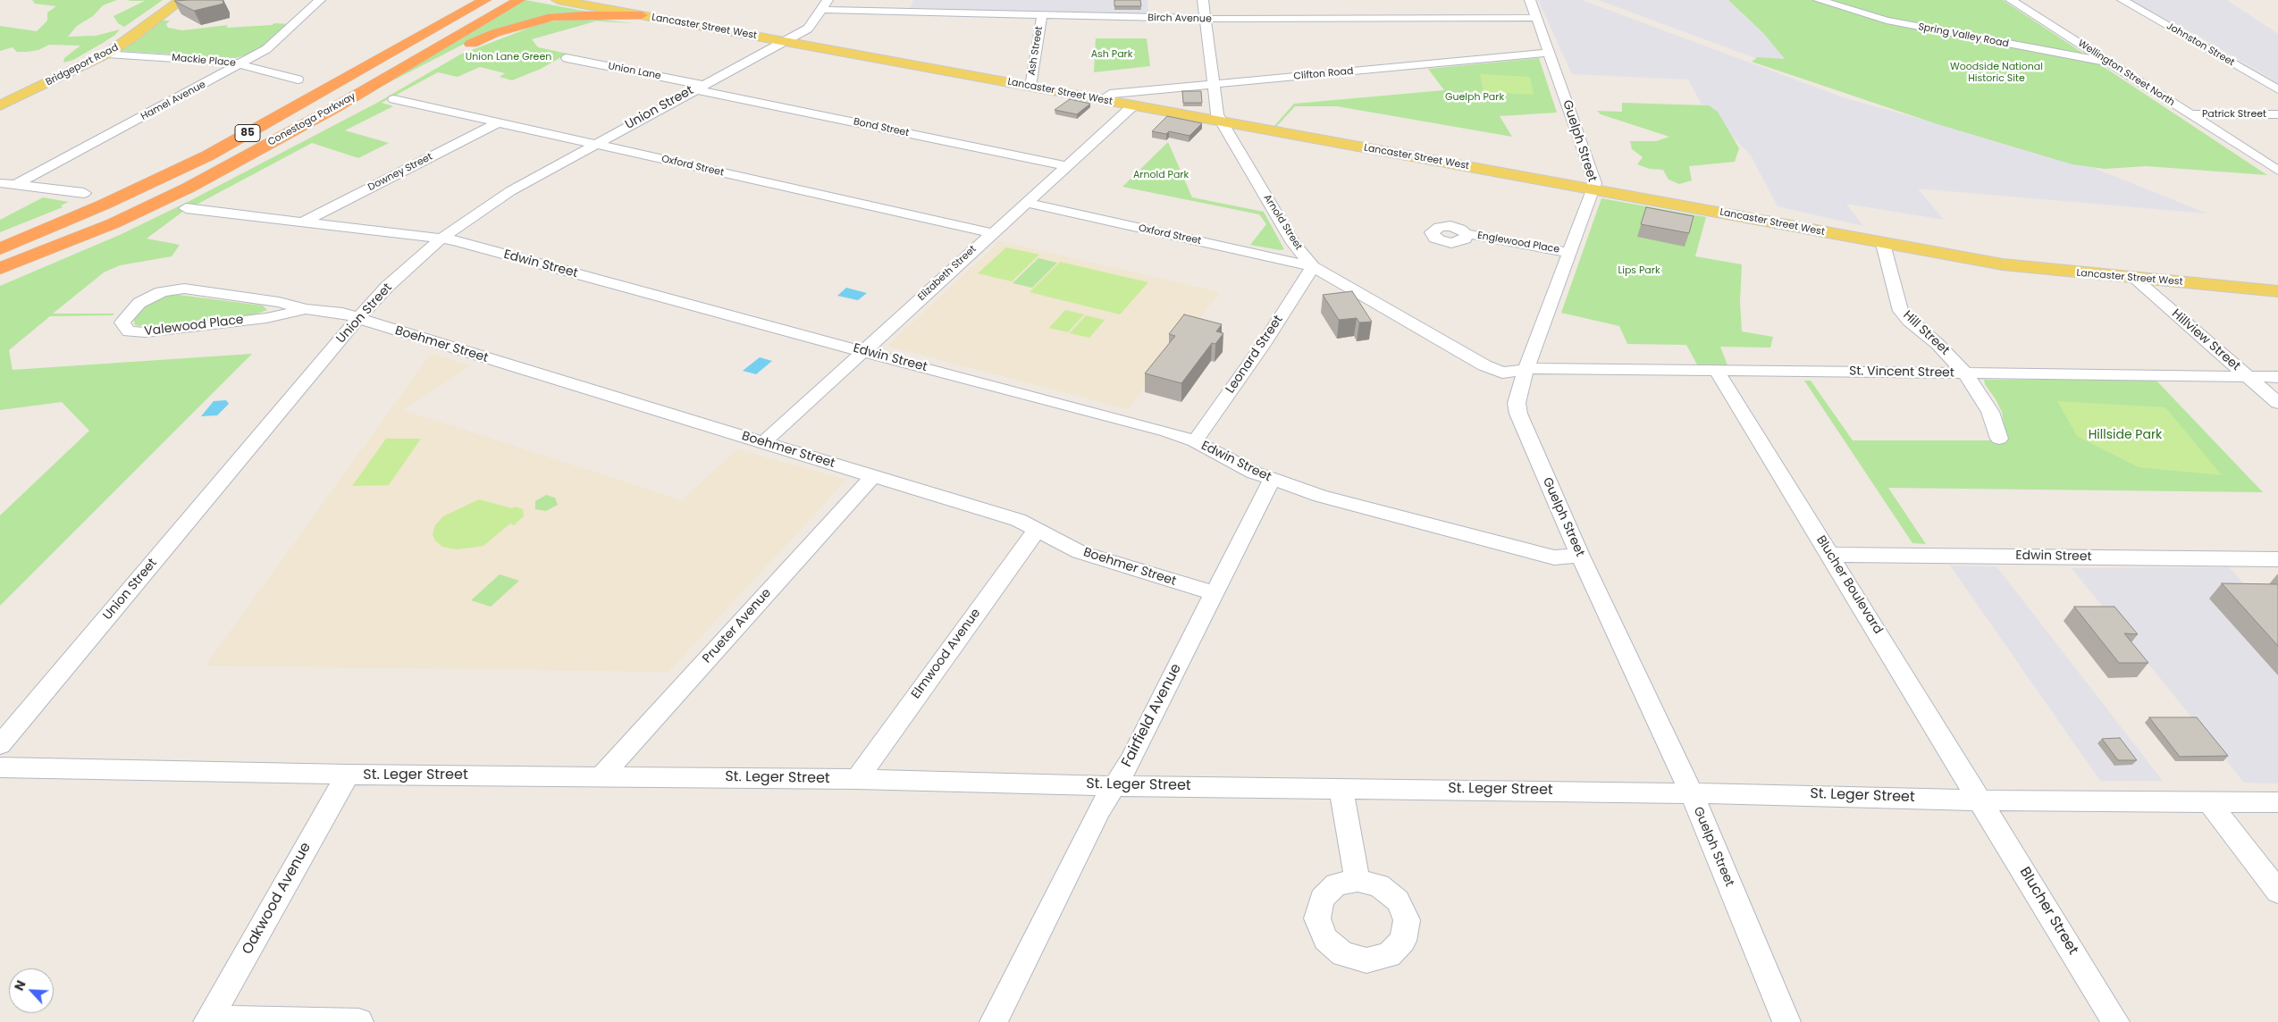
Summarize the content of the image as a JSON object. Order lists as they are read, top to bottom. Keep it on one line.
{"streets":{"highway":["Conestoga Parkway","85"],"main road":["Lancaster Street West","Bridgeport Road"],"street":["Birch Avenue","Spring Valley Road","Johnston Street","Ash Street","Mackie Place","Union Lane","Wellington Street North","Clifton Road","Hamel Avenue","Union Street","Patrick Street","Bond Street","Guelph Street","Oxford Street","Downey Street","Arnold Street","Englewood Place","Edwin Street","Elizabeth Street","Valewood Place","Hill Street","Hillview Street","Boehmer Street","Leonard Street","St. Vincent Street","Blucher Boulevard","Prueter Avenue","Elmwood Avenue","Fairfield Avenue","St. Leger Street","Oakwood Avenue","Blucher Street"]},"crossings":[["Birch Avenue","Ash Street"],["Birch Avenue","Union Street"],["Birch Avenue","Guelph Street"],["Birch Avenue","Arnold Street"],["Lancaster Street West","Ash Street"],["Lancaster Street West","Clifton Road"],["Lancaster Street West","Union Street"],["Lancaster Street West","Guelph Street"],["Lancaster Street West","Arnold Street"],["Lancaster Street West","Elizabeth Street"],["Lancaster Street West","Hill Street"],["Lancaster Street West","Hillview Street"],["Spring Valley Road","Wellington Street North"],["Mackie Place","Bridgeport Road"],["Mackie Place","Hamel Avenue"],["Union Lane","Union Street"],["Union Lane","Bond Street"],["Wellington Street North","Patrick Street"],["Clifton Road","Guelph Street"],["Clifton Road","Arnold Street"],["Union Street","Bond Street"],["Union Street","Oxford Street"],["Union Street","Edwin Street"],["Union Street","Valewood Place"],["Union Street","Boehmer Street"],["Bond Street","Elizabeth Street"],["Guelph Street","Arnold Street"],["Guelph Street","Englewood Place"],["Guelph Street","Edwin Street"],["Guelph Street","St. Vincent Street"],["Guelph Street","St. Leger Street"],["Oxford Street","Downey Street"],["Oxford Street","Arnold Street"],["Oxford Street","Elizabeth Street"],["Oxford Street","Leonard Street"],["Downey Street","Edwin Street"],["Arnold Street","Leonard Street"],["Arnold Street","St. Vincent Street"],["Edwin Street","Elizabeth Street"],["Edwin Street","Leonard Street"],["Edwin Street","Blucher Boulevard"],["Edwin Street","Fairfield Avenue"],["Elizabeth Street","Boehmer Street"],["Valewood Place","Boehmer Street"],["Hill Street","St. Vincent Street"],["Hillview Street","St. Vincent Street"],["Boehmer Street","Prueter Avenue"],["Boehmer Street","Elmwood Avenue"],["Boehmer Street","Fairfield Avenue"],["St. Vincent Street","Blucher Boulevard"],["Blucher Boulevard","St. Leger Street"],["Blucher Boulevard","Blucher Street"],["Prueter Avenue","St. Leger Street"],["Elmwood Avenue","St. Leger Street"],["Fairfield Avenue","St. Leger Street"],["St. Leger Street","Oakwood Avenue"],["St. Leger Street","Blucher Street"]],"parks":["Ash Park","Union Lane Green","Woodside National Historic Site","Guelph Park","Arnold Park","Lips Park","Hillside Park"],"north":"top left"}
